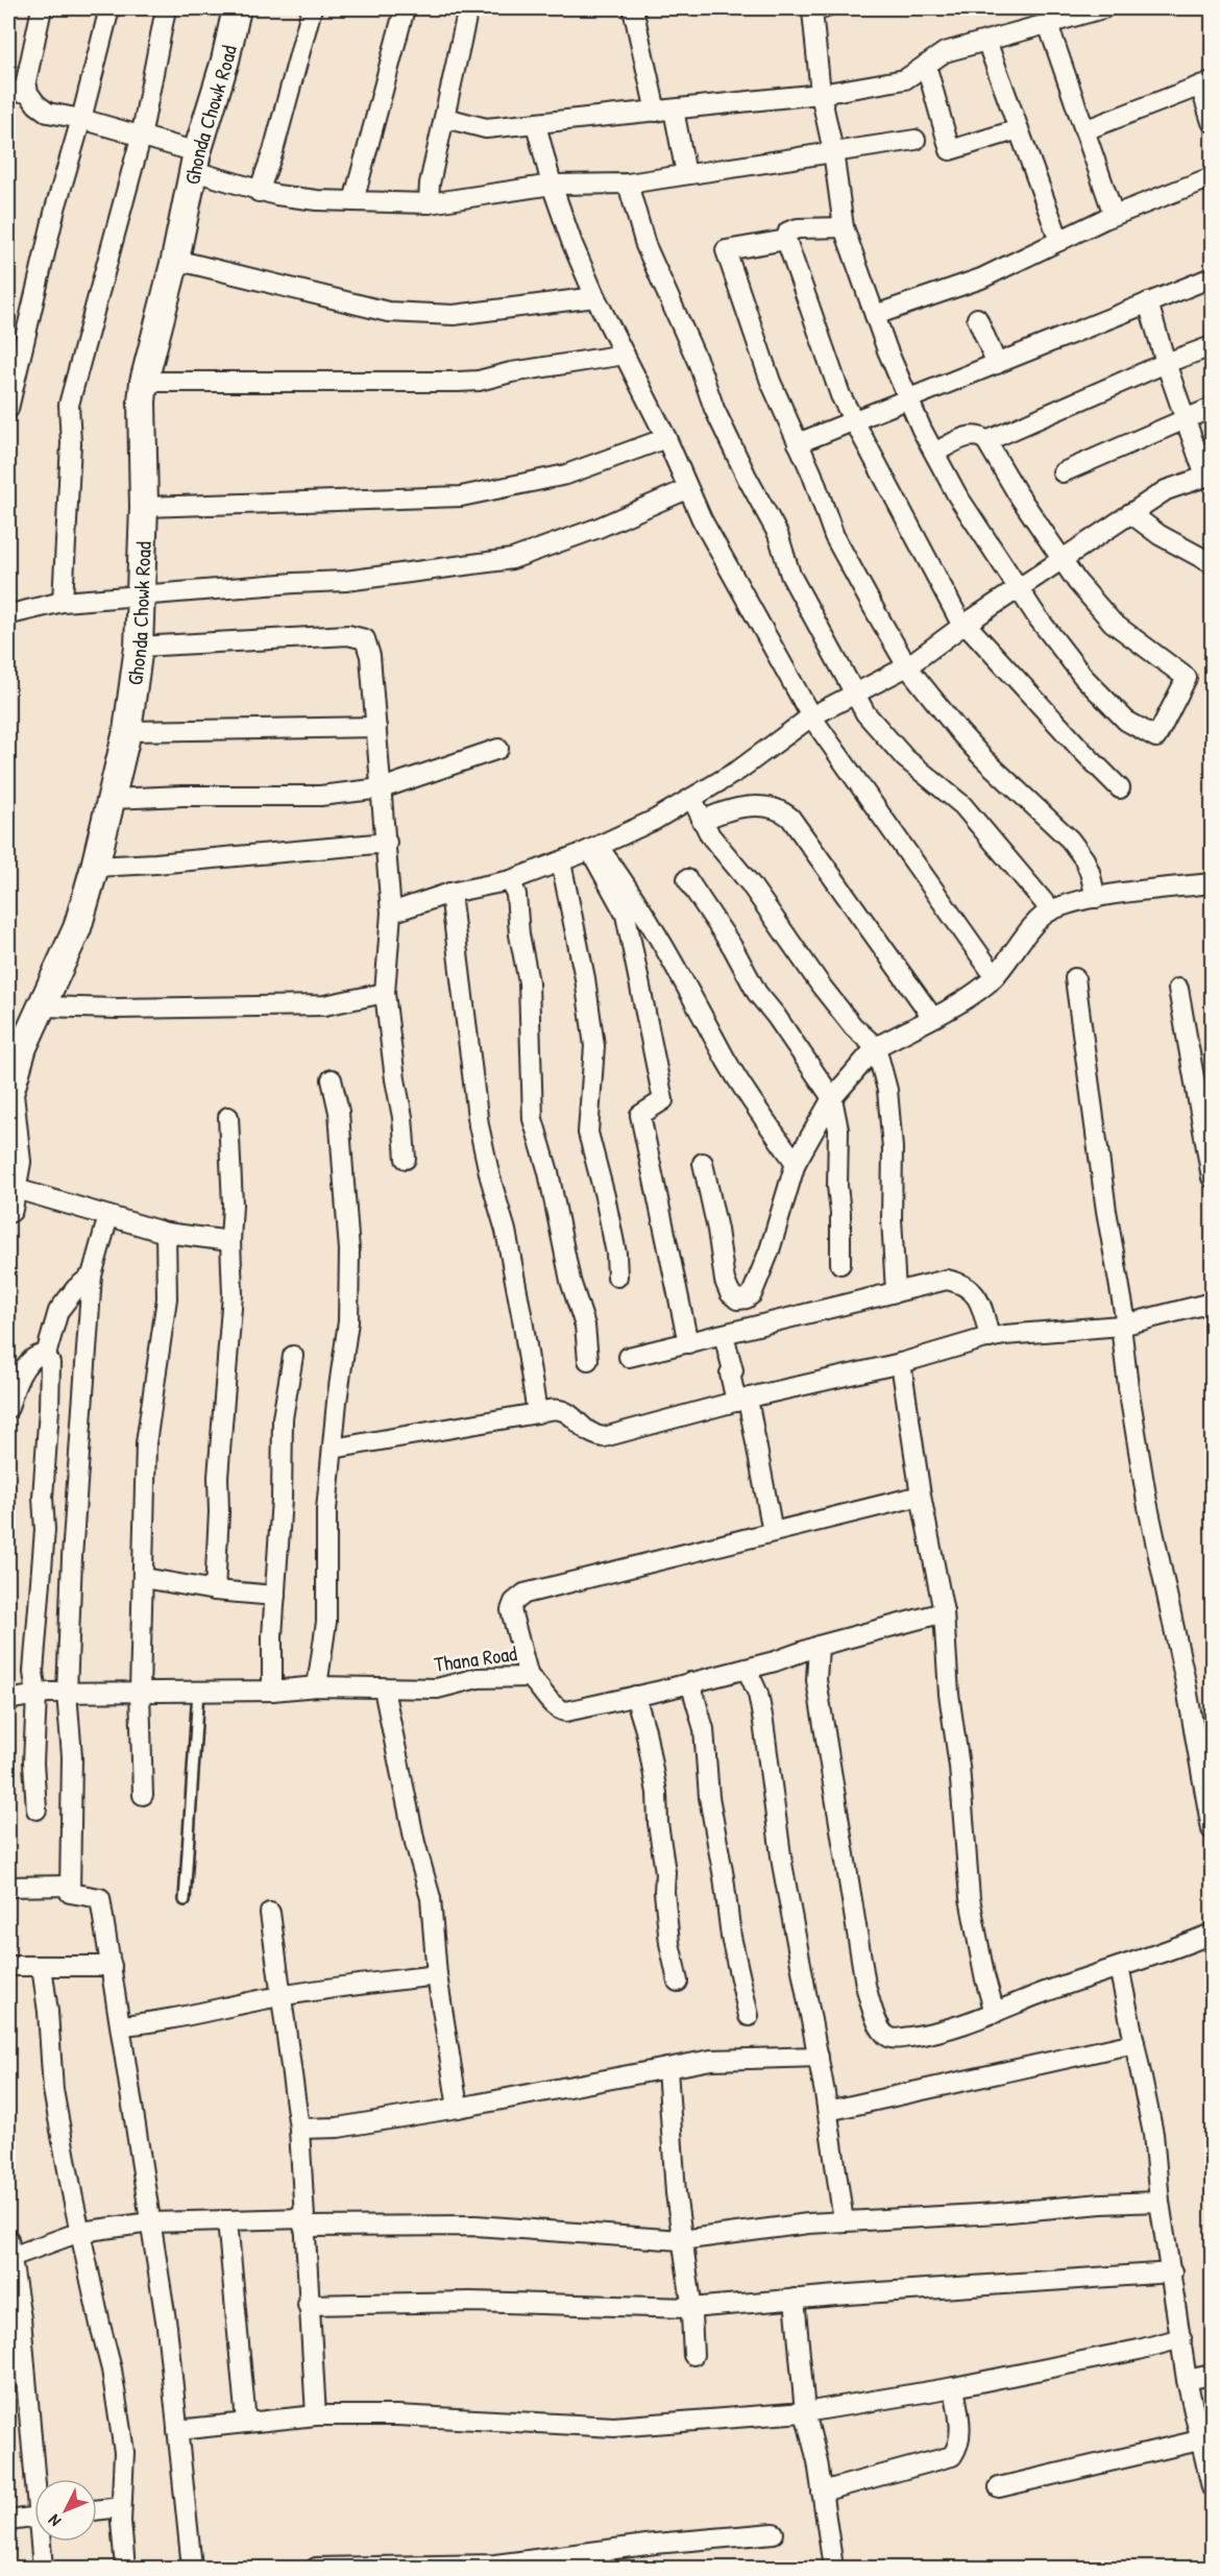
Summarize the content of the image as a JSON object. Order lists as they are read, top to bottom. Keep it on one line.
{"streets":{"street":["Ghonda Chowk Road","Thana Road"]},"north":"bottom left"}
